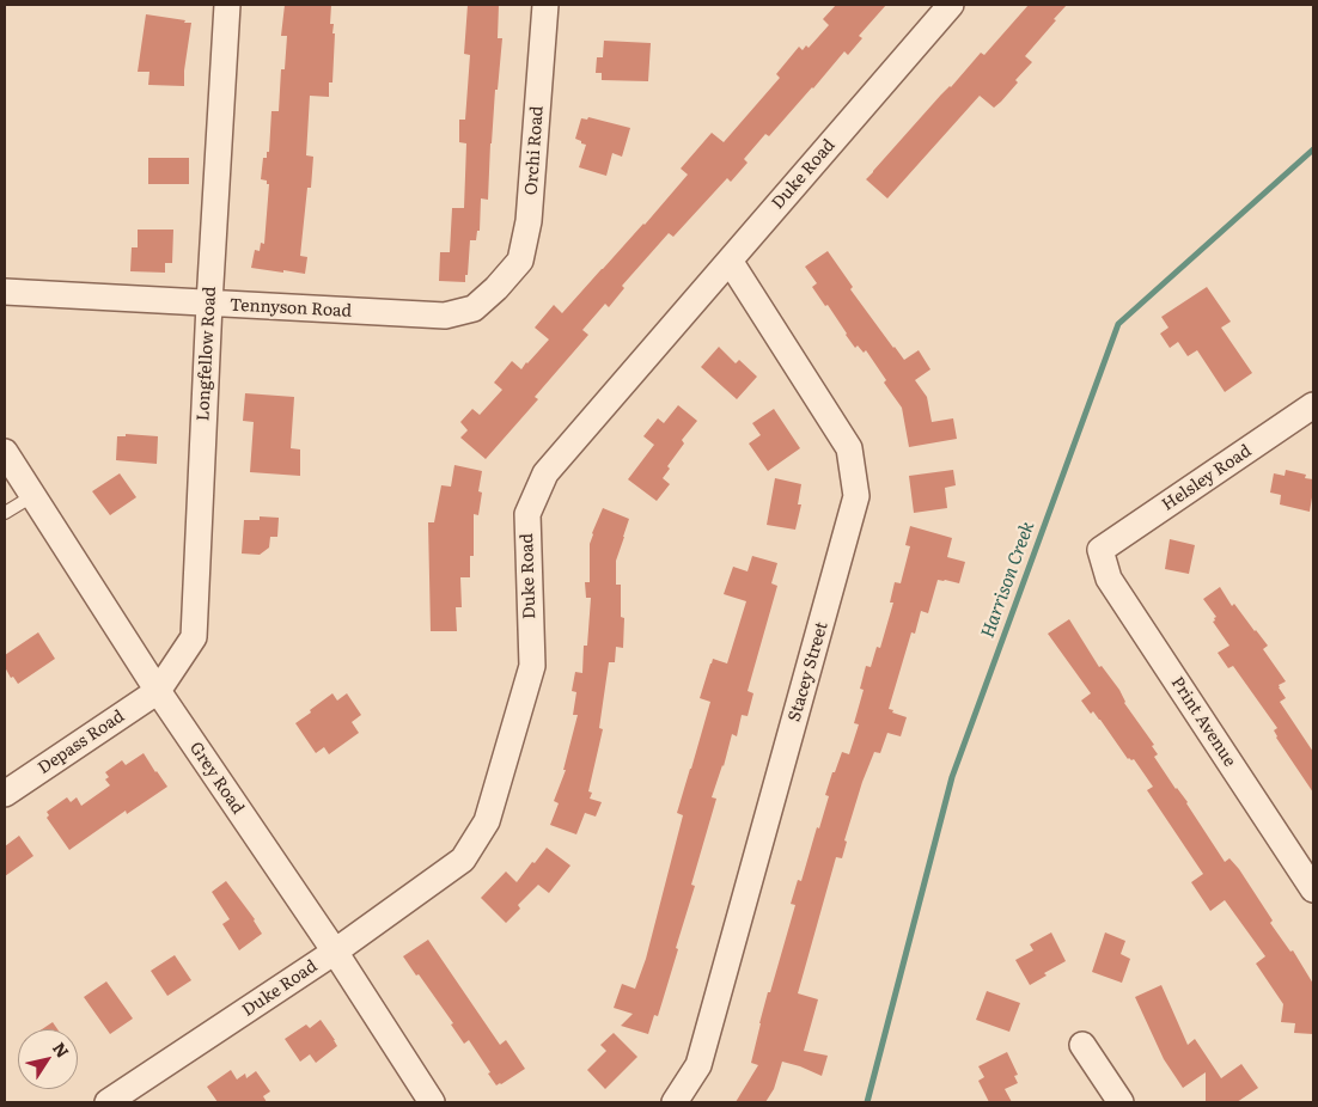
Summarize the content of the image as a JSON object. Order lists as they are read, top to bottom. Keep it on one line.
{"streets":{"street":["Orchi Road","Duke Road","Tennyson Road","Longfellow Road","Helsley Road","Stacey Street","Print Avenue","Depass Road","Grey Road"]},"crossings":[["Orchi Road","Tennyson Road"],["Duke Road","Stacey Street"],["Duke Road","Grey Road"],["Tennyson Road","Longfellow Road"],["Longfellow Road","Depass Road"],["Longfellow Road","Grey Road"],["Helsley Road","Print Avenue"],["Depass Road","Grey Road"]],"water":["Harrison Creek"],"north":"top right"}
